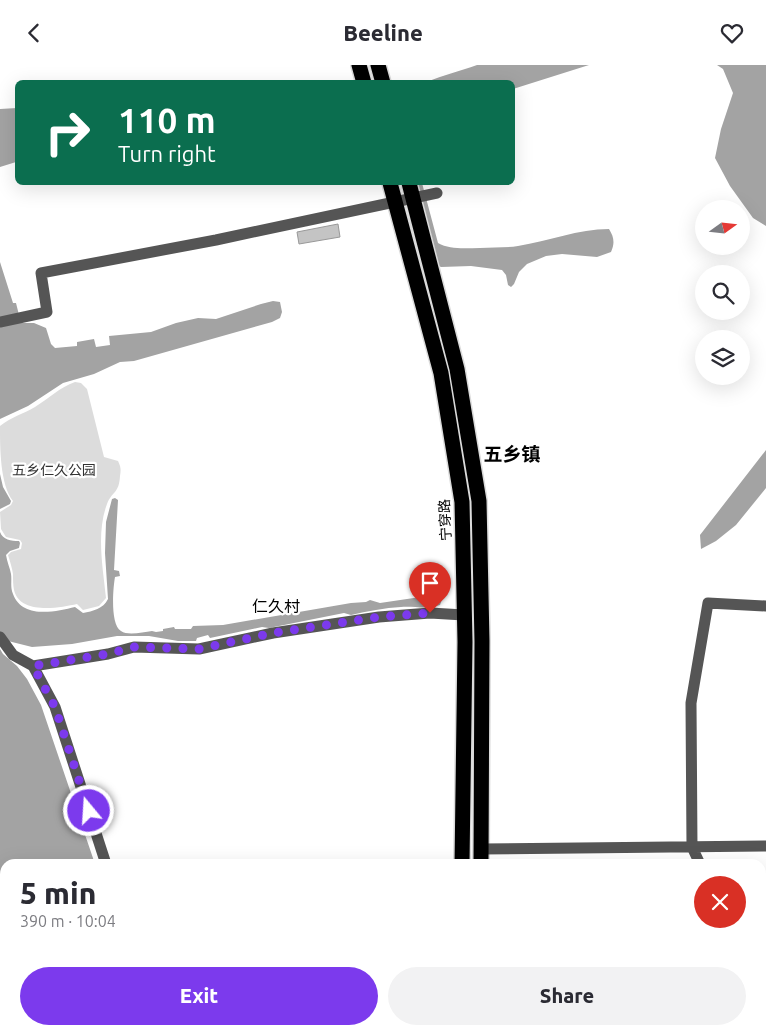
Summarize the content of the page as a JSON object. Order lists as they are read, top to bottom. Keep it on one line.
{"streets":{"highway":["宁穿路"]},"districts":["五乡镇","仁久村"],"parks":["五乡仁久公园"],"north":"right","page":{"header":"Beeline","turn":["110 m","Turn right"],"heading":["5 min","390 m · 10:04"],"buttons":["Exit","Share"]}}
